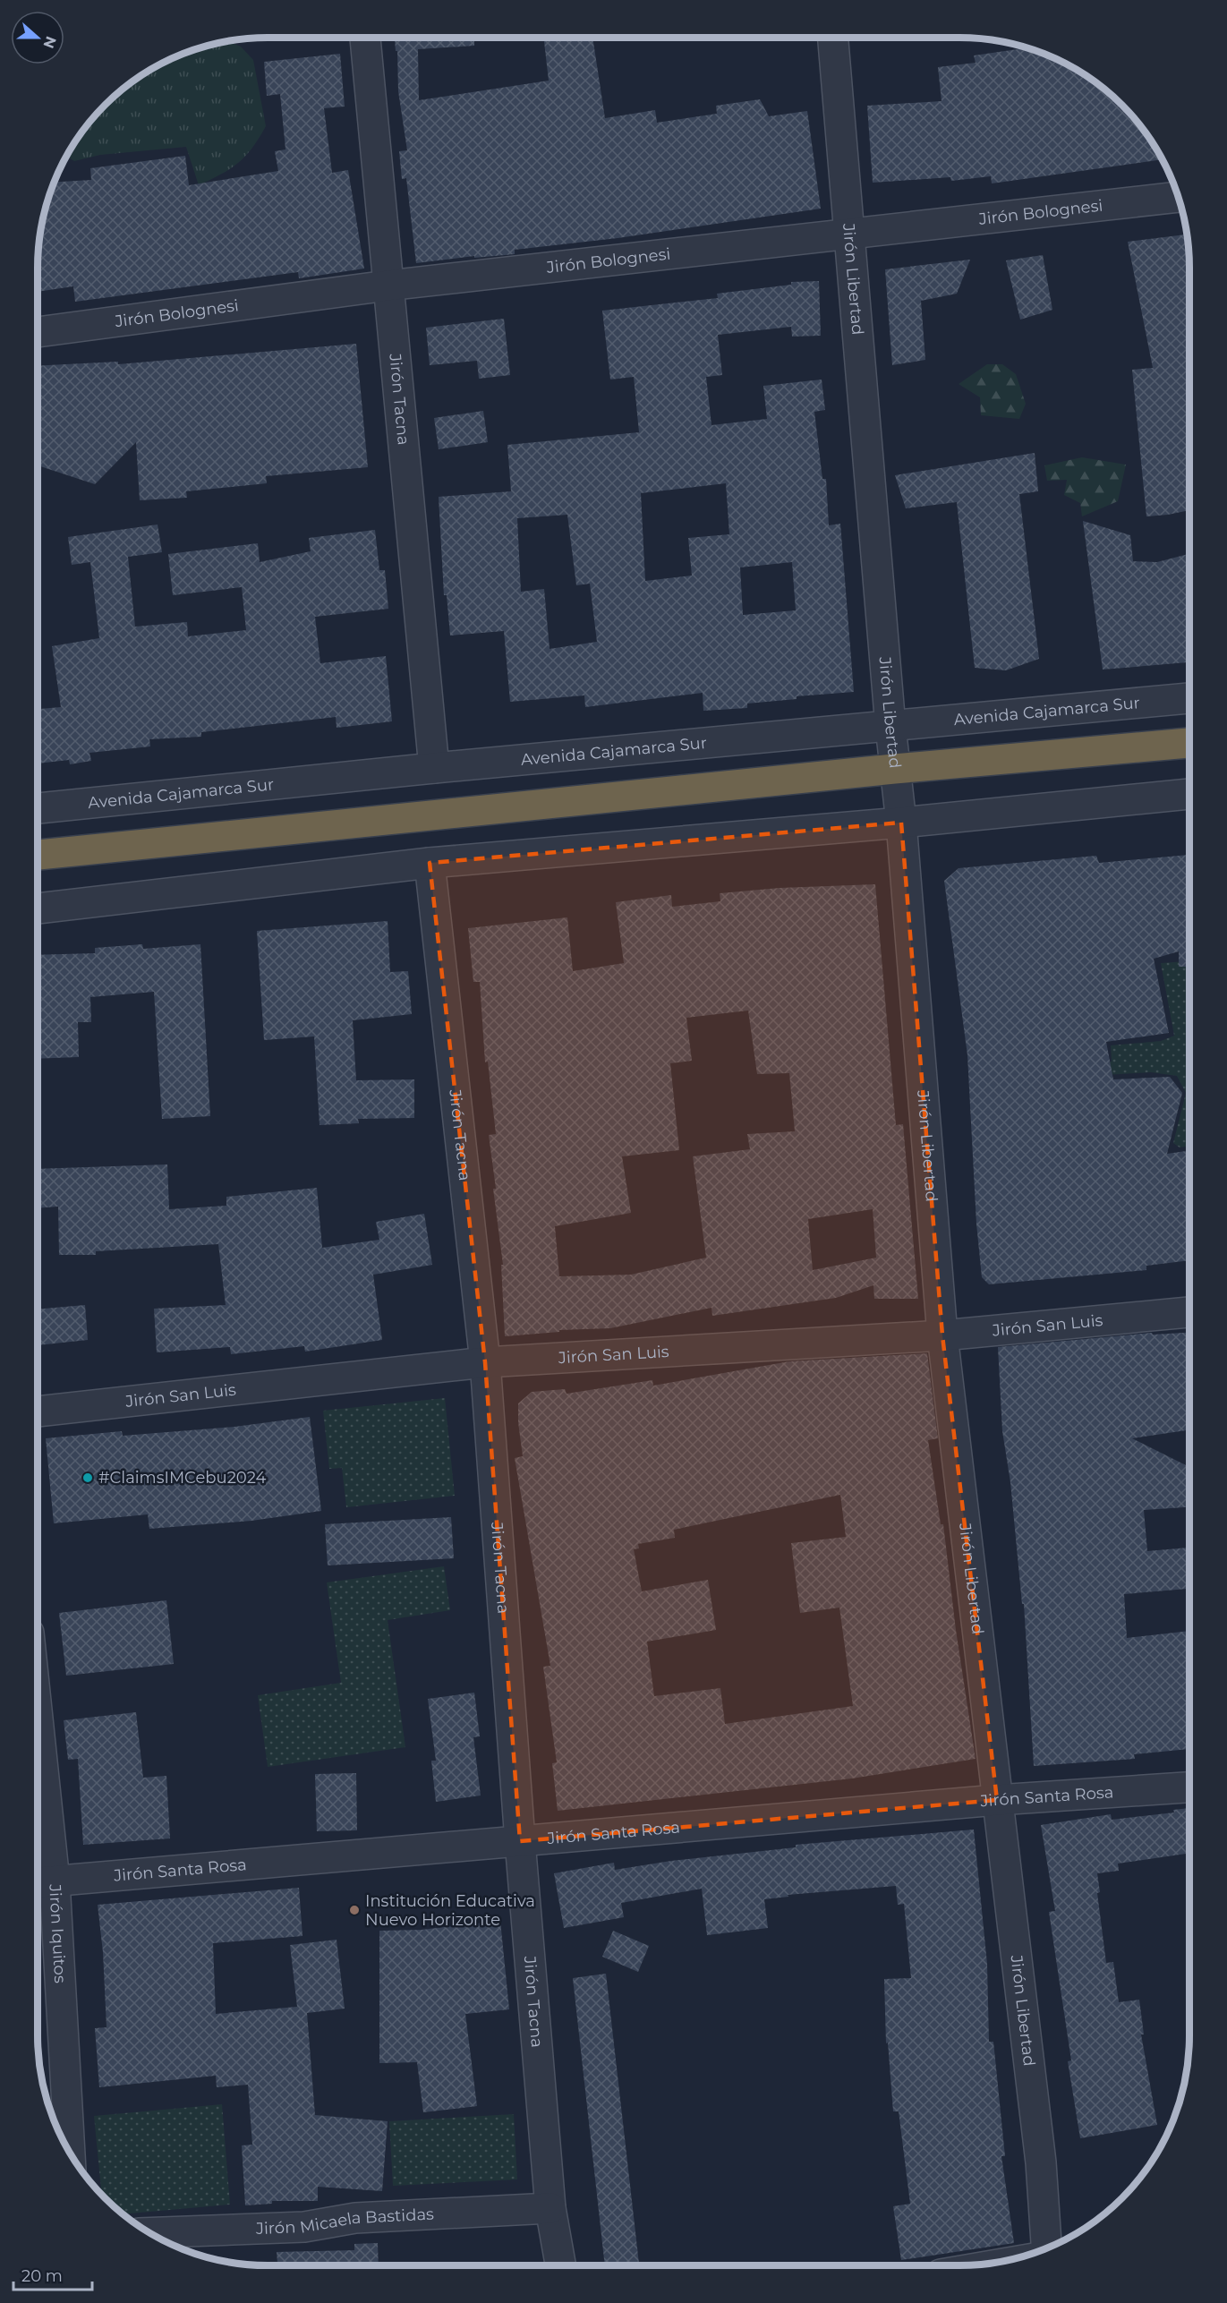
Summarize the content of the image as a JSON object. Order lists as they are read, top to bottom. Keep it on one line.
{"streets":{"street":["Jirón Bolognesi","Jirón Libertad","Jirón Tacna","Avenida Cajamarca Sur","Jirón San Luis","Jirón Santa Rosa","Jirón Iquitos","Jirón Micaela Bastidas"]},"crossings":[["Jirón Bolognesi","Jirón Libertad"],["Jirón Bolognesi","Jirón Tacna"],["Jirón Libertad","Avenida Cajamarca Sur"],["Jirón Libertad","Jirón San Luis"],["Jirón Libertad","Jirón Santa Rosa"],["Jirón Tacna","Avenida Cajamarca Sur"],["Jirón Tacna","Jirón San Luis"],["Jirón Tacna","Jirón Santa Rosa"],["Jirón Tacna","Jirón Micaela Bastidas"],["Jirón Santa Rosa","Jirón Iquitos"]],"places":["#ClaimsIMCebu2024","Institución Educativa Nuevo Horizonte"],"scale_bar":"20 m","north":"right"}
